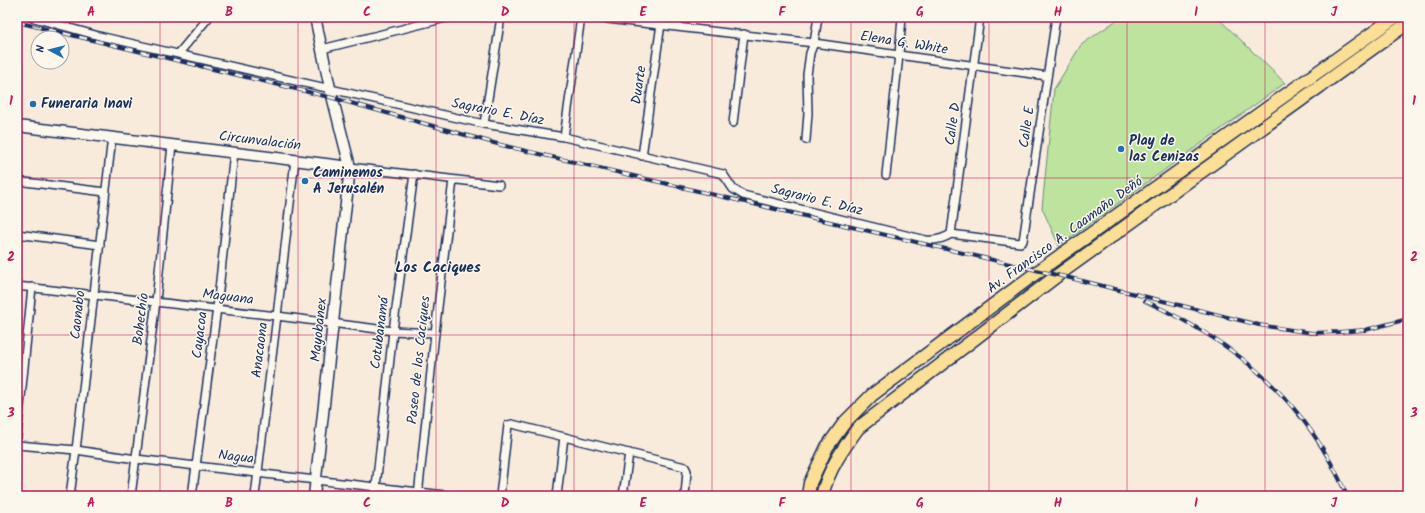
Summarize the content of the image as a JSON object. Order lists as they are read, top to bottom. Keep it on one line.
{"streets":{"main road":["Av. Francisco A. Caamaño Deñó"],"street":["Elena G. White","Duarte","Sagrario E. Díaz","Calle D","Calle E","Circunvalación","Maguana","Caonabo","Bohechío","Mayobanex","Cotubanamá","Cayacoa","Anacaona","Paseo de los Caciques","Nagua"]},"crossings":[["Elena G. White","Duarte"],["Elena G. White","Calle D"],["Elena G. White","Calle E"],["Duarte","Sagrario E. Díaz"],["Sagrario E. Díaz","Calle D"],["Sagrario E. Díaz","Calle E"],["Calle D","Calle E"],["Circunvalación","Caonabo"],["Circunvalación","Bohechío"],["Circunvalación","Mayobanex"],["Circunvalación","Cotubanamá"],["Circunvalación","Cayacoa"],["Circunvalación","Anacaona"],["Circunvalación","Paseo de los Caciques"],["Maguana","Caonabo"],["Maguana","Bohechío"],["Maguana","Mayobanex"],["Maguana","Cotubanamá"],["Maguana","Cayacoa"],["Maguana","Anacaona"],["Maguana","Paseo de los Caciques"],["Caonabo","Nagua"],["Bohechío","Nagua"],["Mayobanex","Nagua"],["Cotubanamá","Nagua"],["Cayacoa","Nagua"],["Anacaona","Nagua"],["Paseo de los Caciques","Nagua"]],"districts":["Los Caciques"],"places":["Funeraria Inavi","Play de las Cenizas","Caminemos A Jerusalén"],"north":"left","grid":{"columns":["A","B","C","D","E","F","G","H","I","J"],"rows":["1","2","3"]}}
